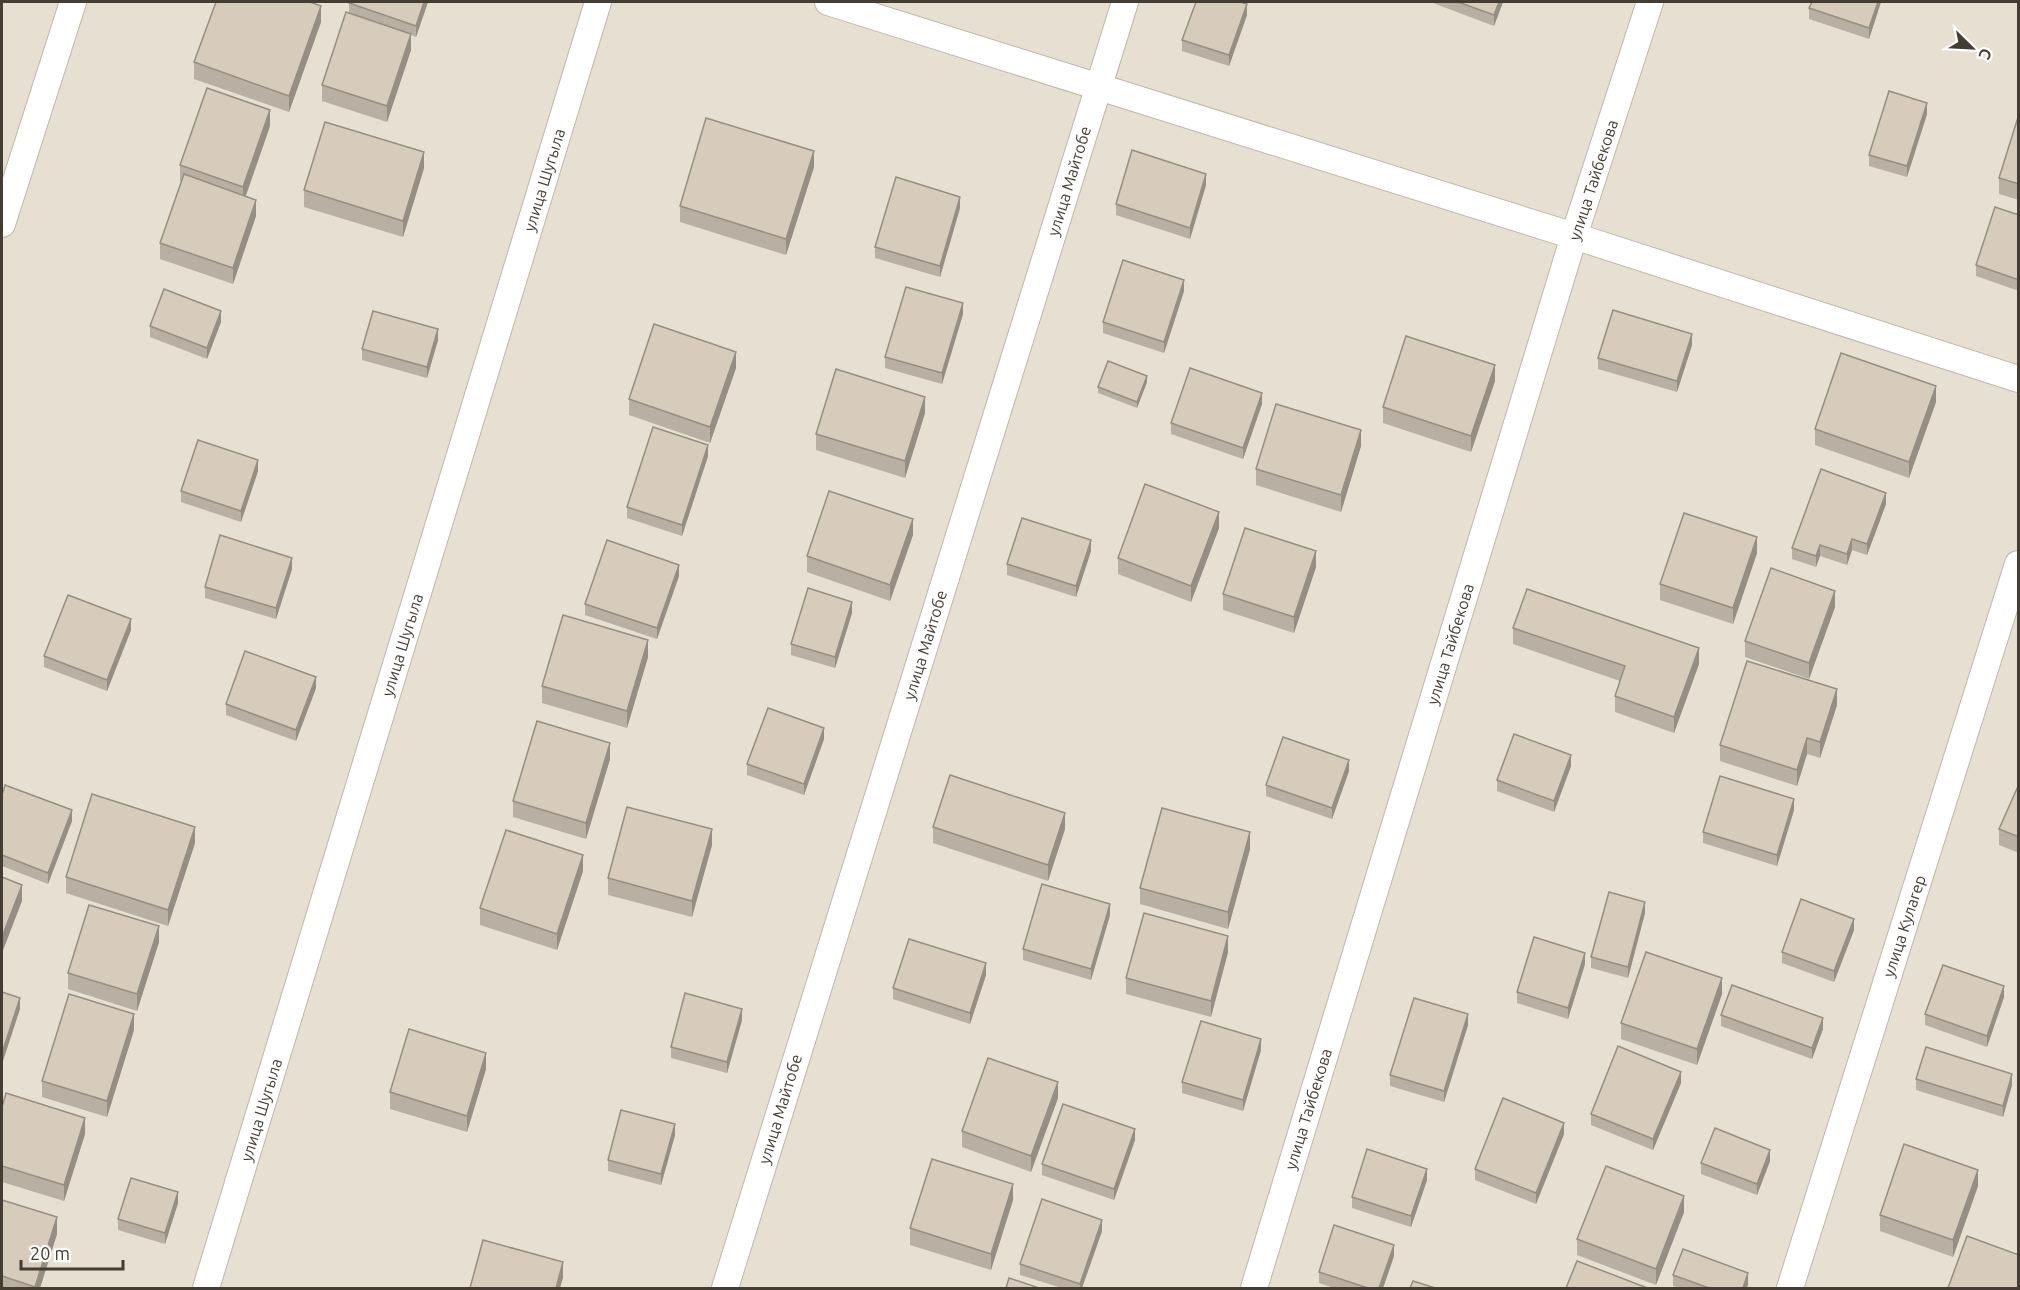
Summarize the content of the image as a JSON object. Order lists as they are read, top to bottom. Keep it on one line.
{"streets":{"street":["улица Шугыла","улица Тайбекова","улица Майтобе","улица Кулагер"]},"scale_bar":"20 m","north":"bottom right"}
